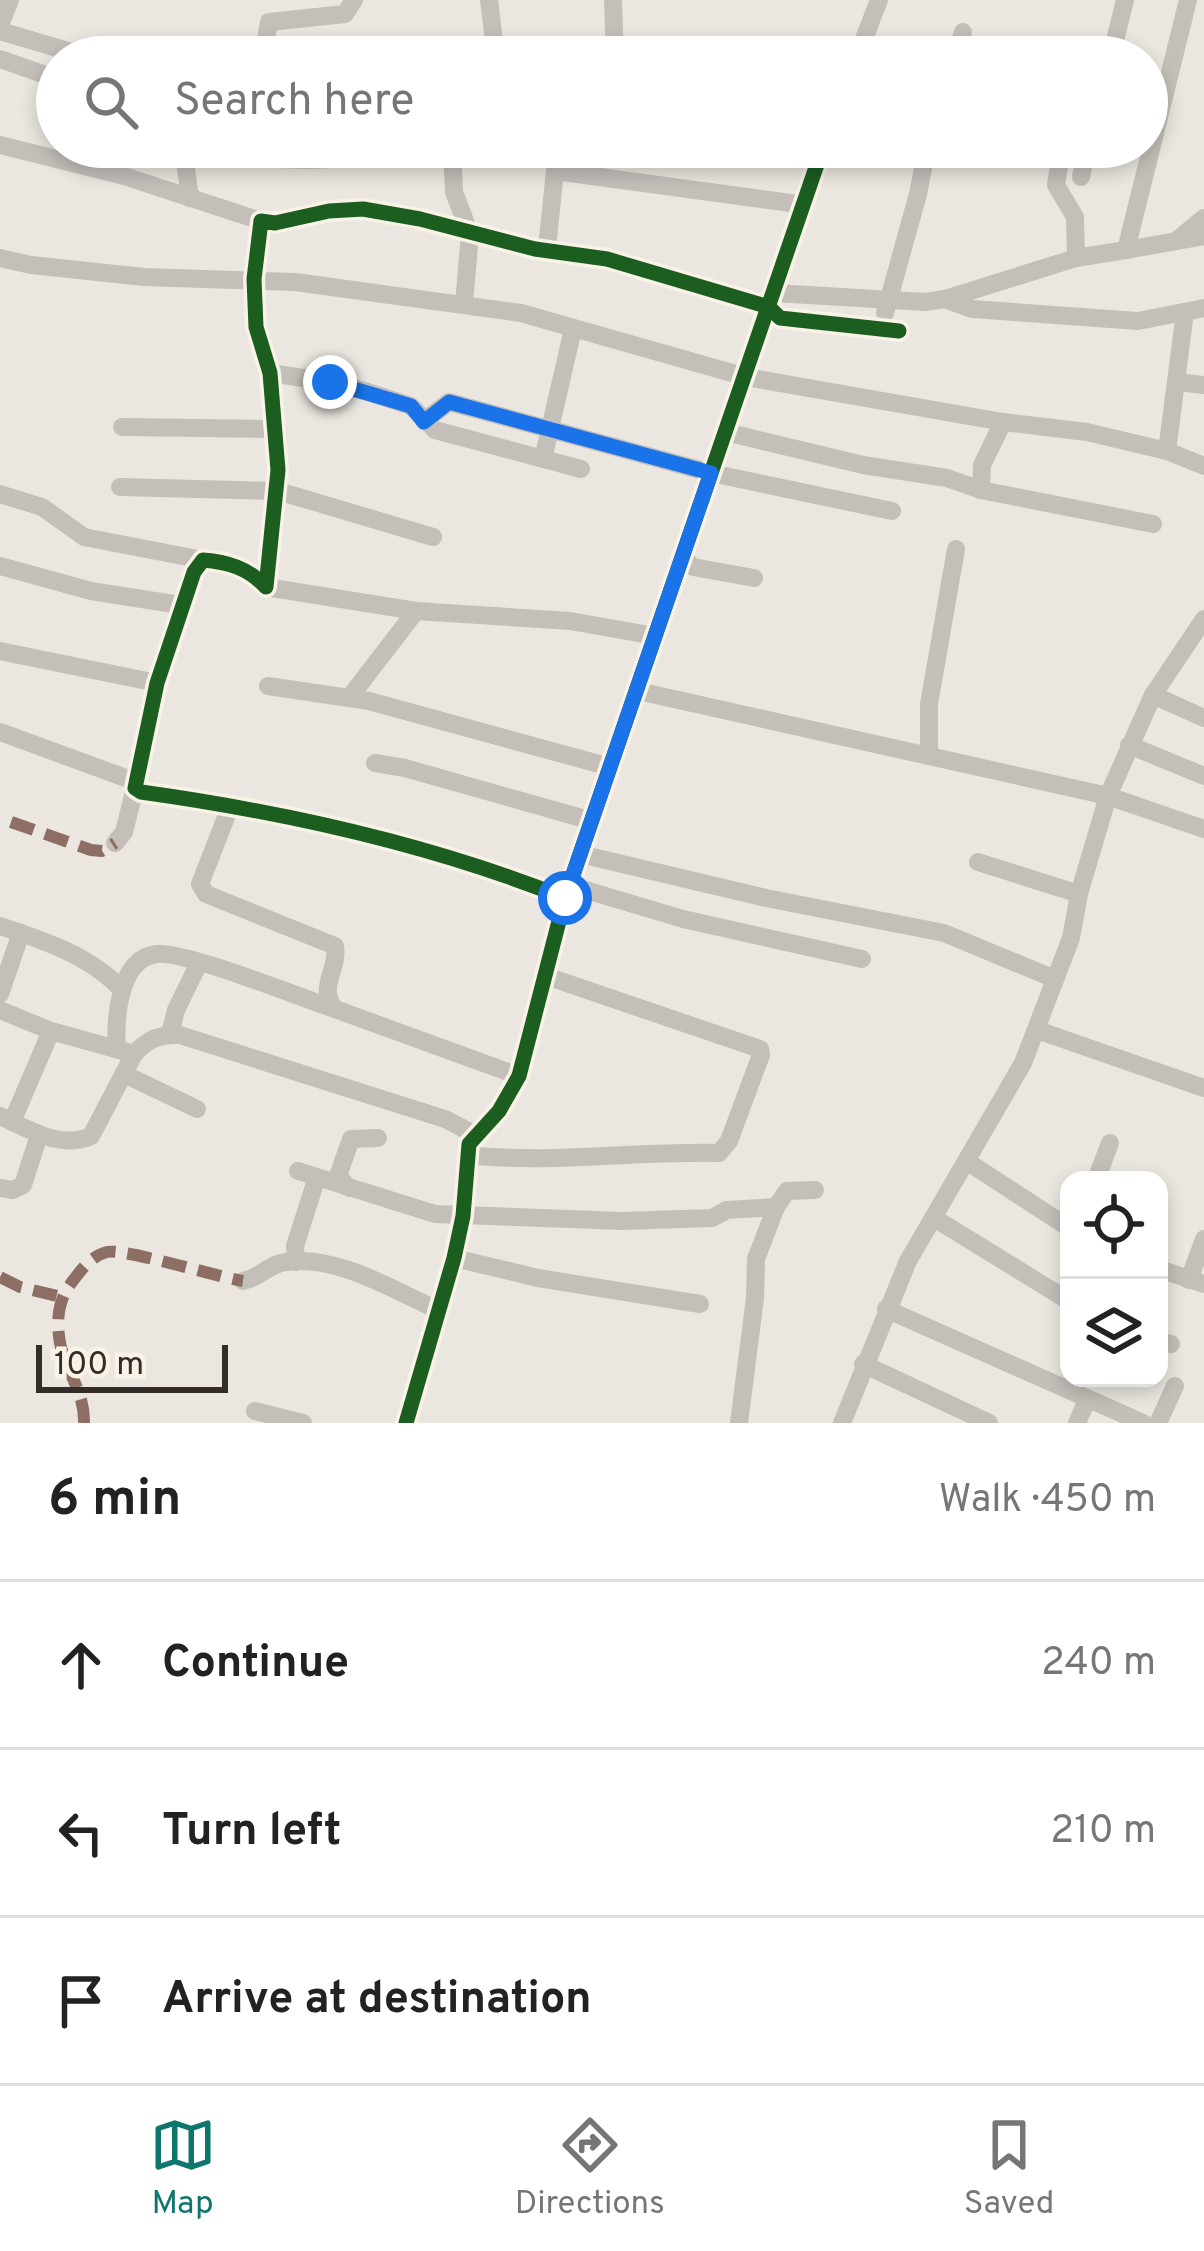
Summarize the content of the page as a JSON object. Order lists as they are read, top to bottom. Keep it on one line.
{"scale_bar":"100 m","page":{"search":"Search here","scale":"100 m","heading":["6 min","Walk · 450 m"],"list":[["Continue","240 m"],["Turn left","210 m"],"Arrive at destination"],"nav":["Map","Directions","Saved"]}}
